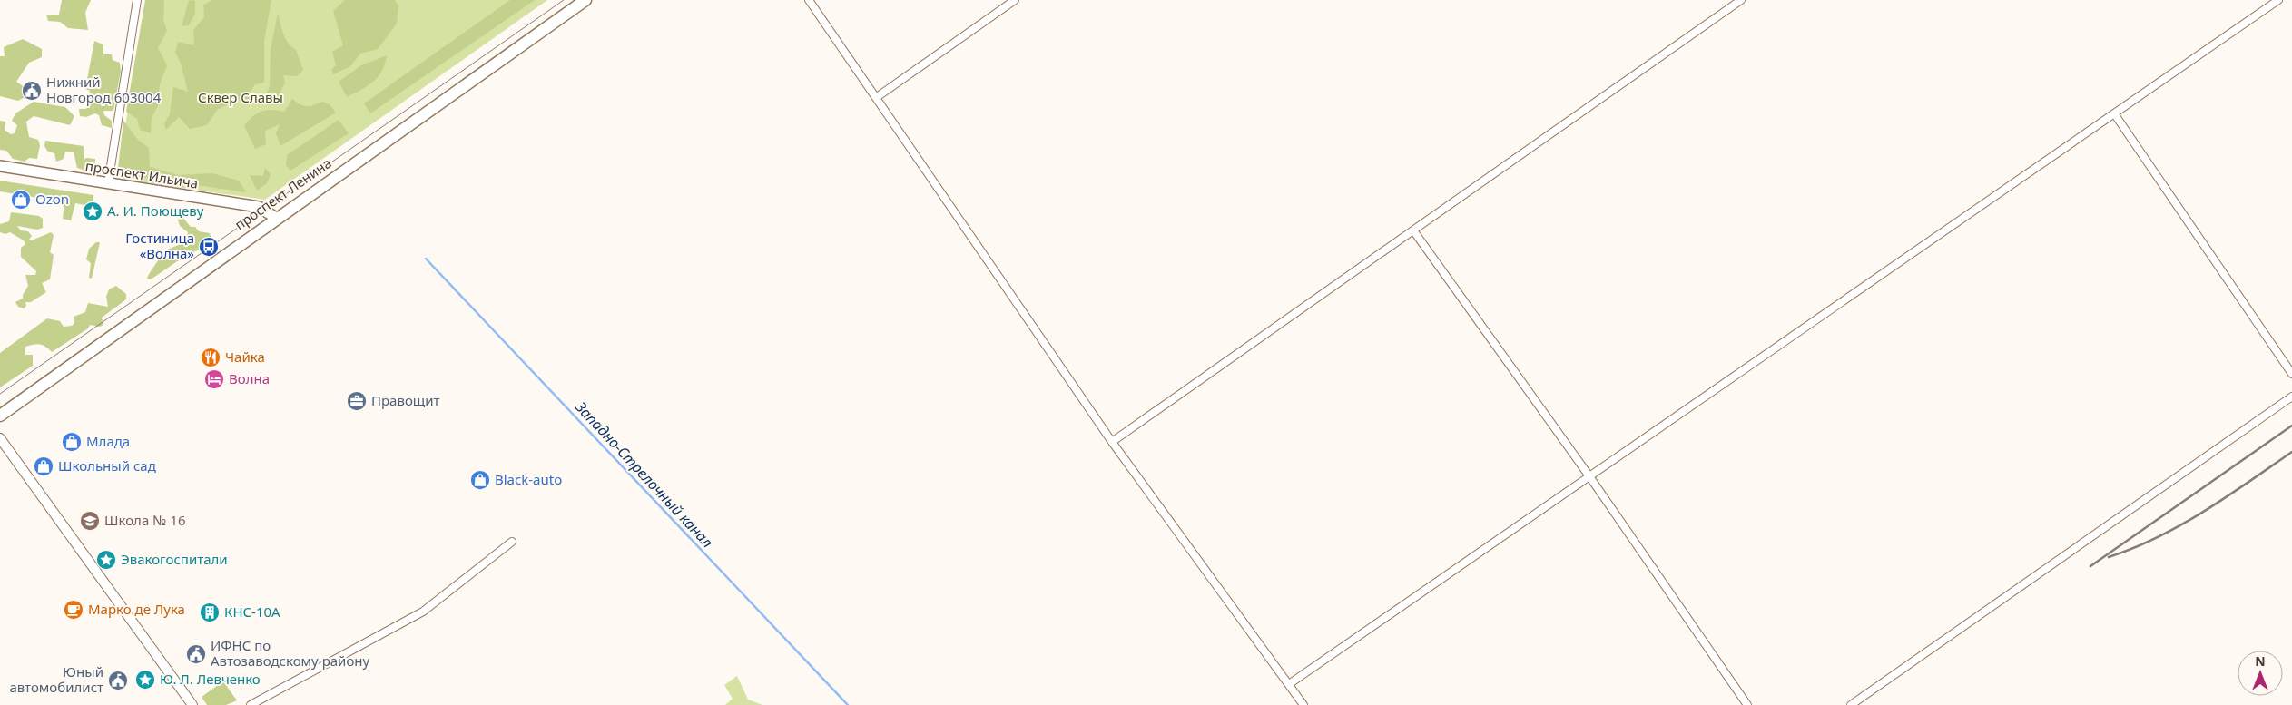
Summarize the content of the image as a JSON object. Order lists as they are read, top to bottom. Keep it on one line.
{"streets":{"main road":["проспект Ильича","проспект Ленина"]},"crossings":[["проспект Ильича","проспект Ленина"]],"water":["Западно-Стрелочный канал"],"parks":["Сквер Славы"],"places":{"public building":["Нижний Новгород 603004","ИФНС по Автозаводскому району","Юный автомобилист"],"shop":["Ozon","Млада","Школьный сад","Black-auto"],"place":["А. И. Поющеву","Эвакогоспитали","Ю. Л. Левченко"],"bus stop":["Гостиница «Волна»"],"restaurant":["Чайка"],"hotel":["Волна"],"office":["Правощит"],"school or university":["Школа № 16"],"cafe":["Марко де Лука"],"building":["КНС-10А"]},"north":"top"}
